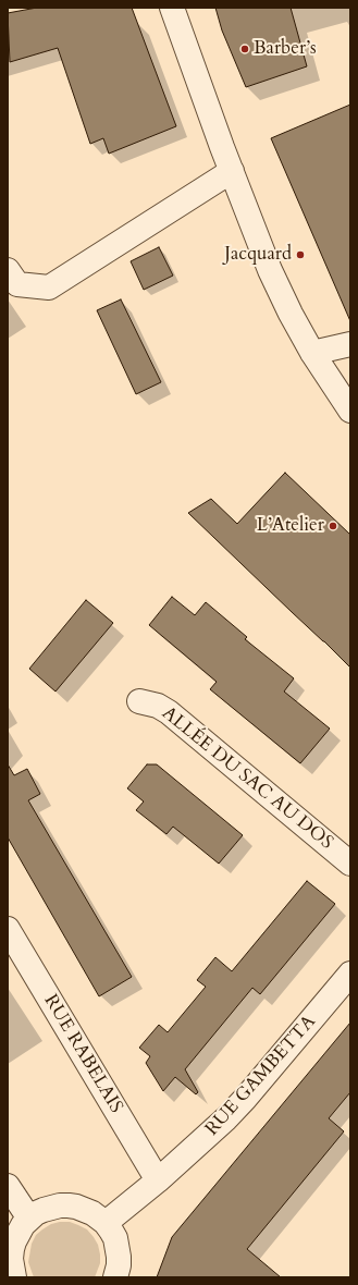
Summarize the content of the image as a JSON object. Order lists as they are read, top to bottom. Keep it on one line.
{"streets":{"street":["ALLÉE DU SAC AU DOS","RUE RABELAIS","RUE GAMBETTA"]},"crossings":[["RUE RABELAIS","RUE GAMBETTA"]],"places":["Barber’s","Jacquard","L’Atelier"]}
